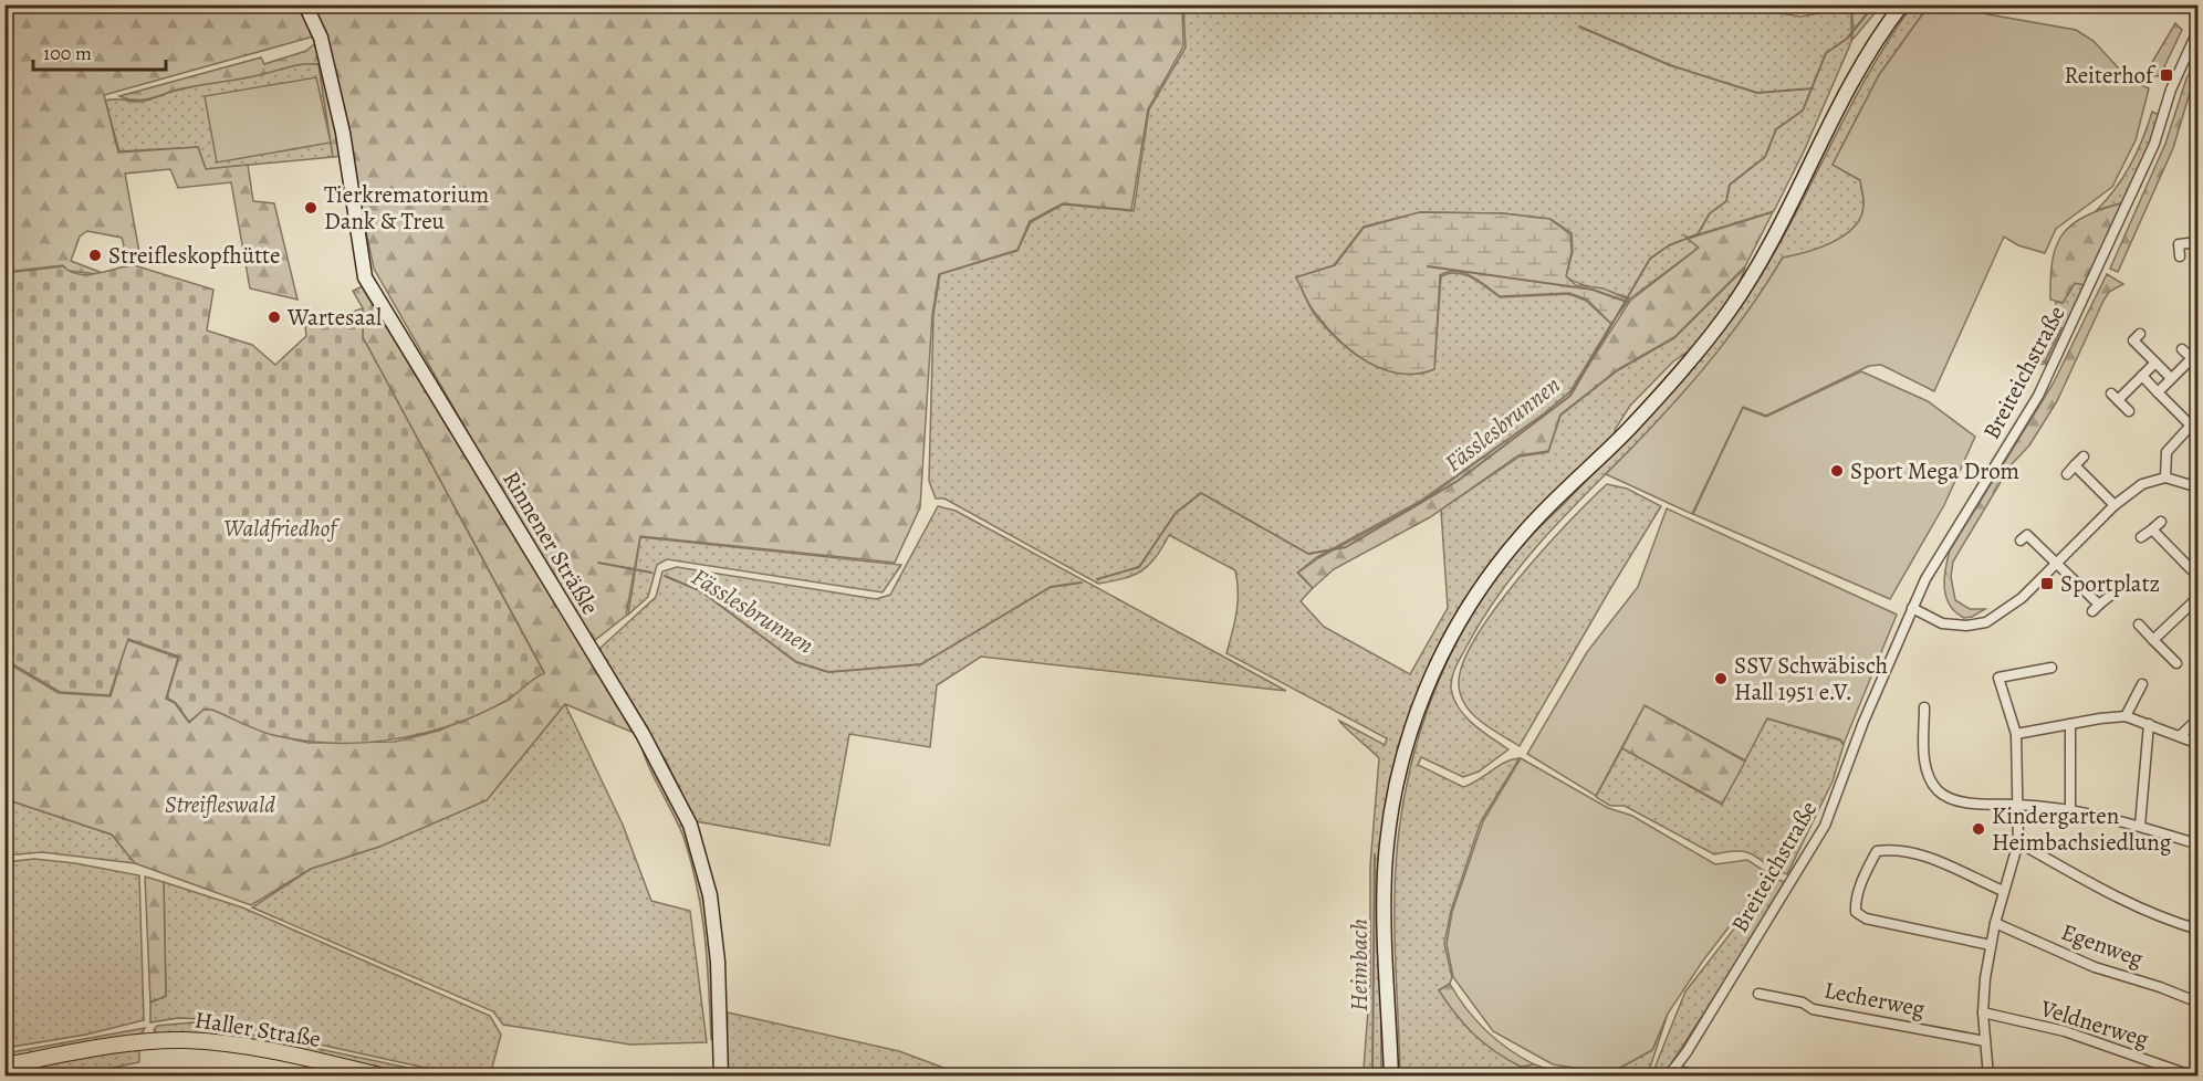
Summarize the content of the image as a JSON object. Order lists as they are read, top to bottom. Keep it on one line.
{"streets":{"main road":["Rinnener Sträßle","Haller Straße"],"street":["Breiteichstraße","Egenweg","Lecherweg","Veldnerweg"]},"water":["Fässlesbrunnen","Heimbach"],"parks":["Waldfriedhof","Streifleswald"],"places":{"transit":["Reiterhof","Sportplatz"],"other":["Tierkrematorium Dank & Treu","Streifleskopfhütte","Wartesaal","Sport Mega Drom","SSV Schwäbisch Hall 1951 e.V.","Kindergarten Heimbachsiedlung"]},"scale_bar":"100 m"}
